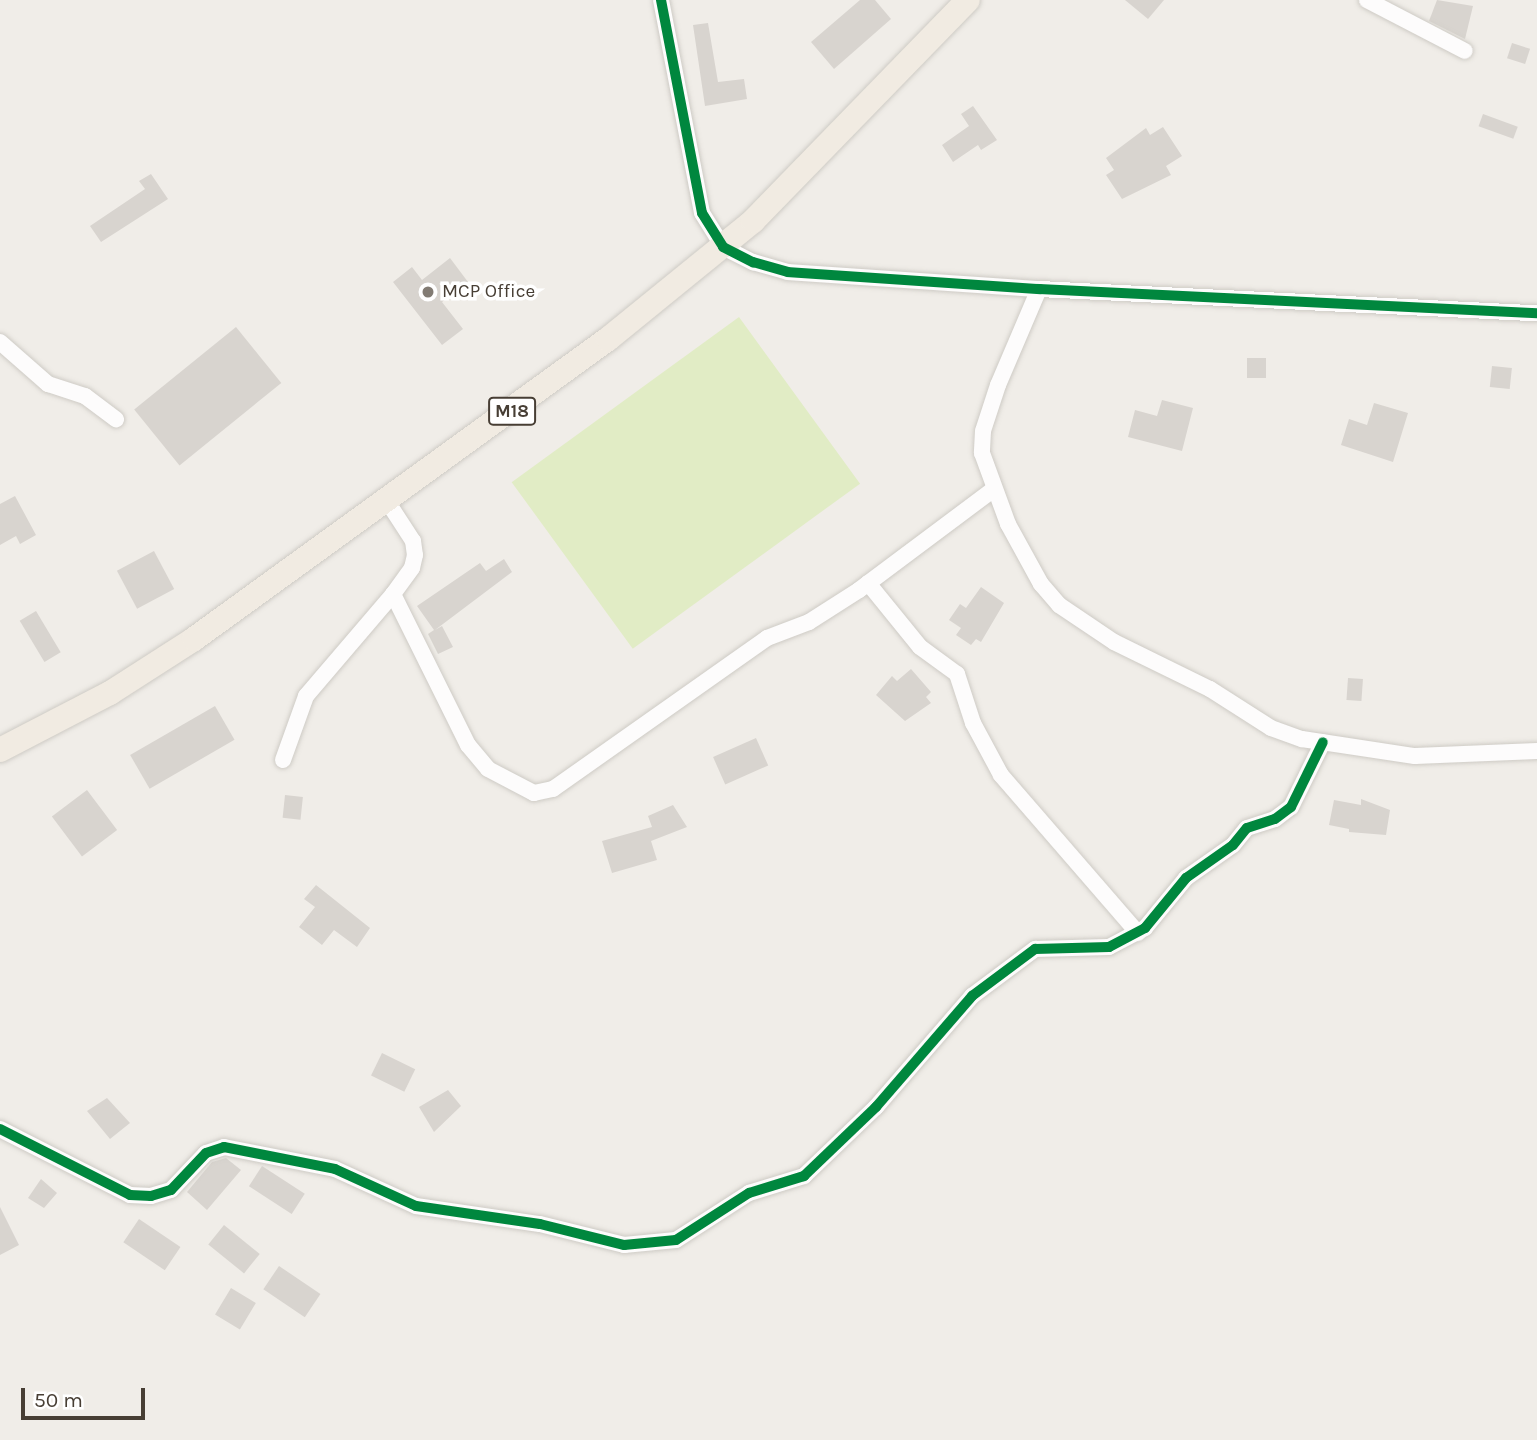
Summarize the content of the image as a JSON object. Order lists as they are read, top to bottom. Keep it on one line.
{"streets":{"main road":["M18"]},"places":["MCP Office"],"scale_bar":"50 m"}
